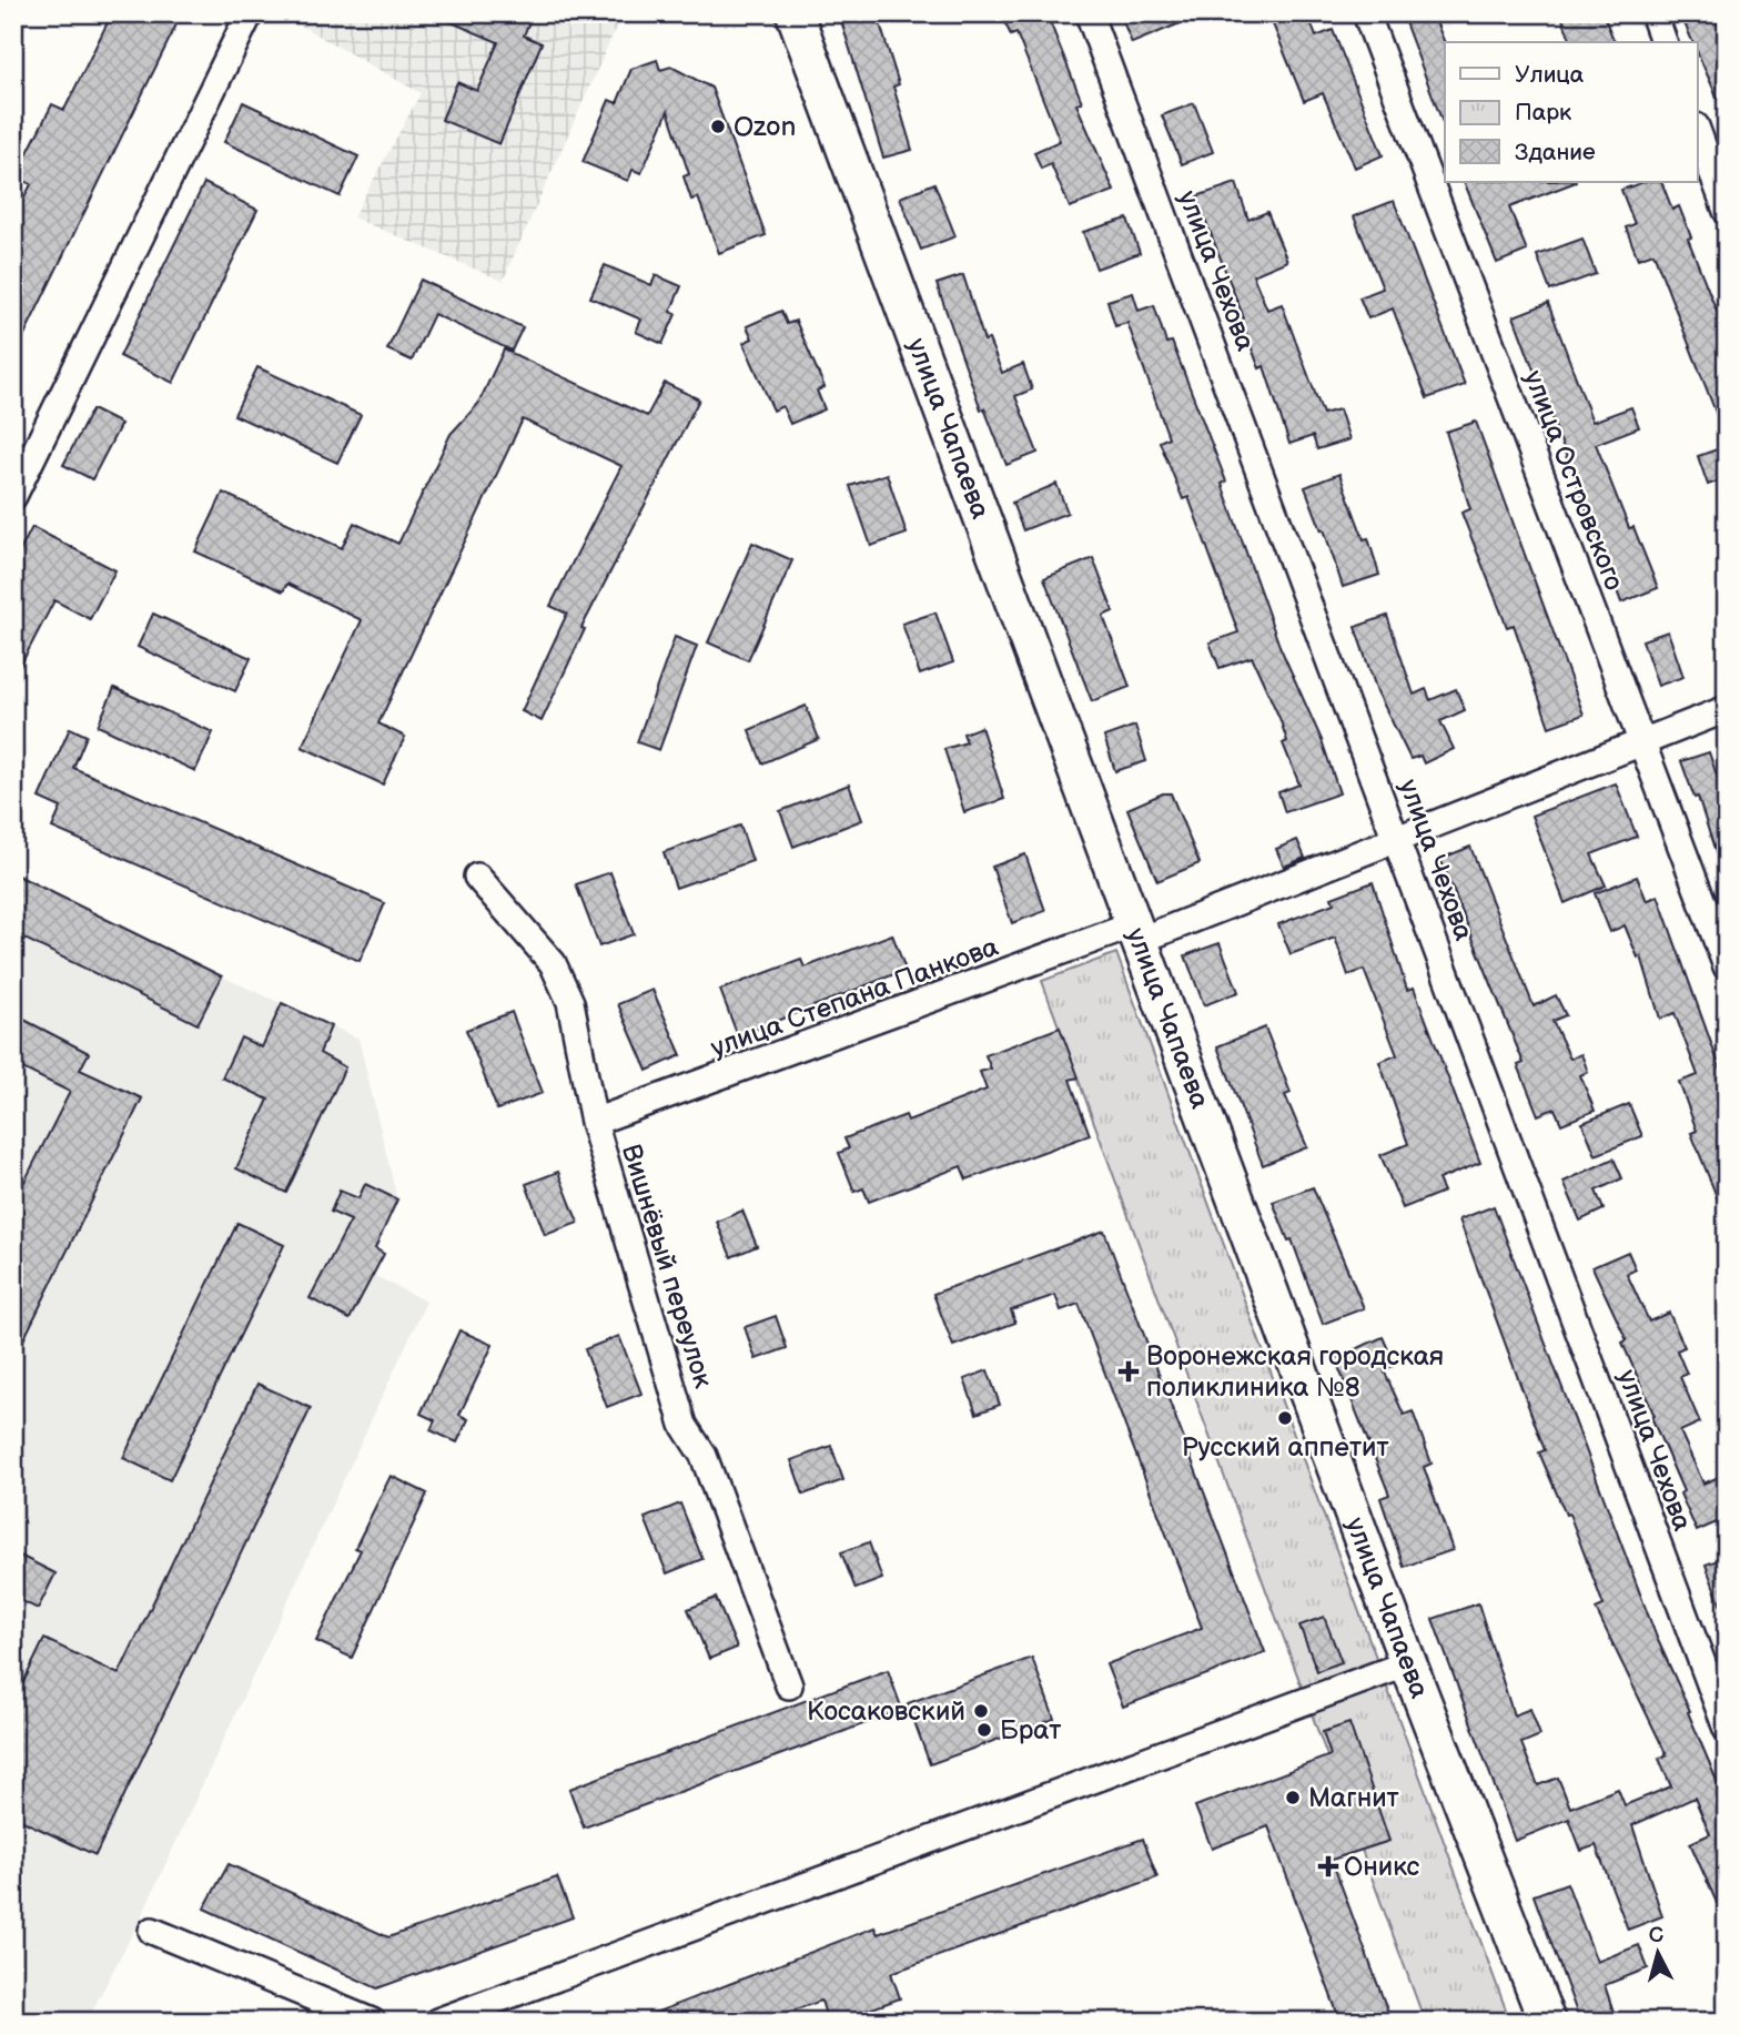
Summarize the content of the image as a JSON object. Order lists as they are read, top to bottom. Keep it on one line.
{"streets":{"street":["улица Чехова","улица Чапаева","улица Островского","улица Степана Панкова","Вишнёвый переулок"]},"crossings":[["улица Чехова","улица Степана Панкова"],["улица Чапаева","улица Степана Панкова"],["улица Островского","улица Степана Панкова"],["улица Степана Панкова","Вишнёвый переулок"]],"places":{"other":["Ozon","Русский аппетит","Косаковский","Брат","Магнит"],"health":["Воронежская городская поликлиника №8","Оникс"]},"legend":["Улица","Парк","Здание"],"north":"top"}
